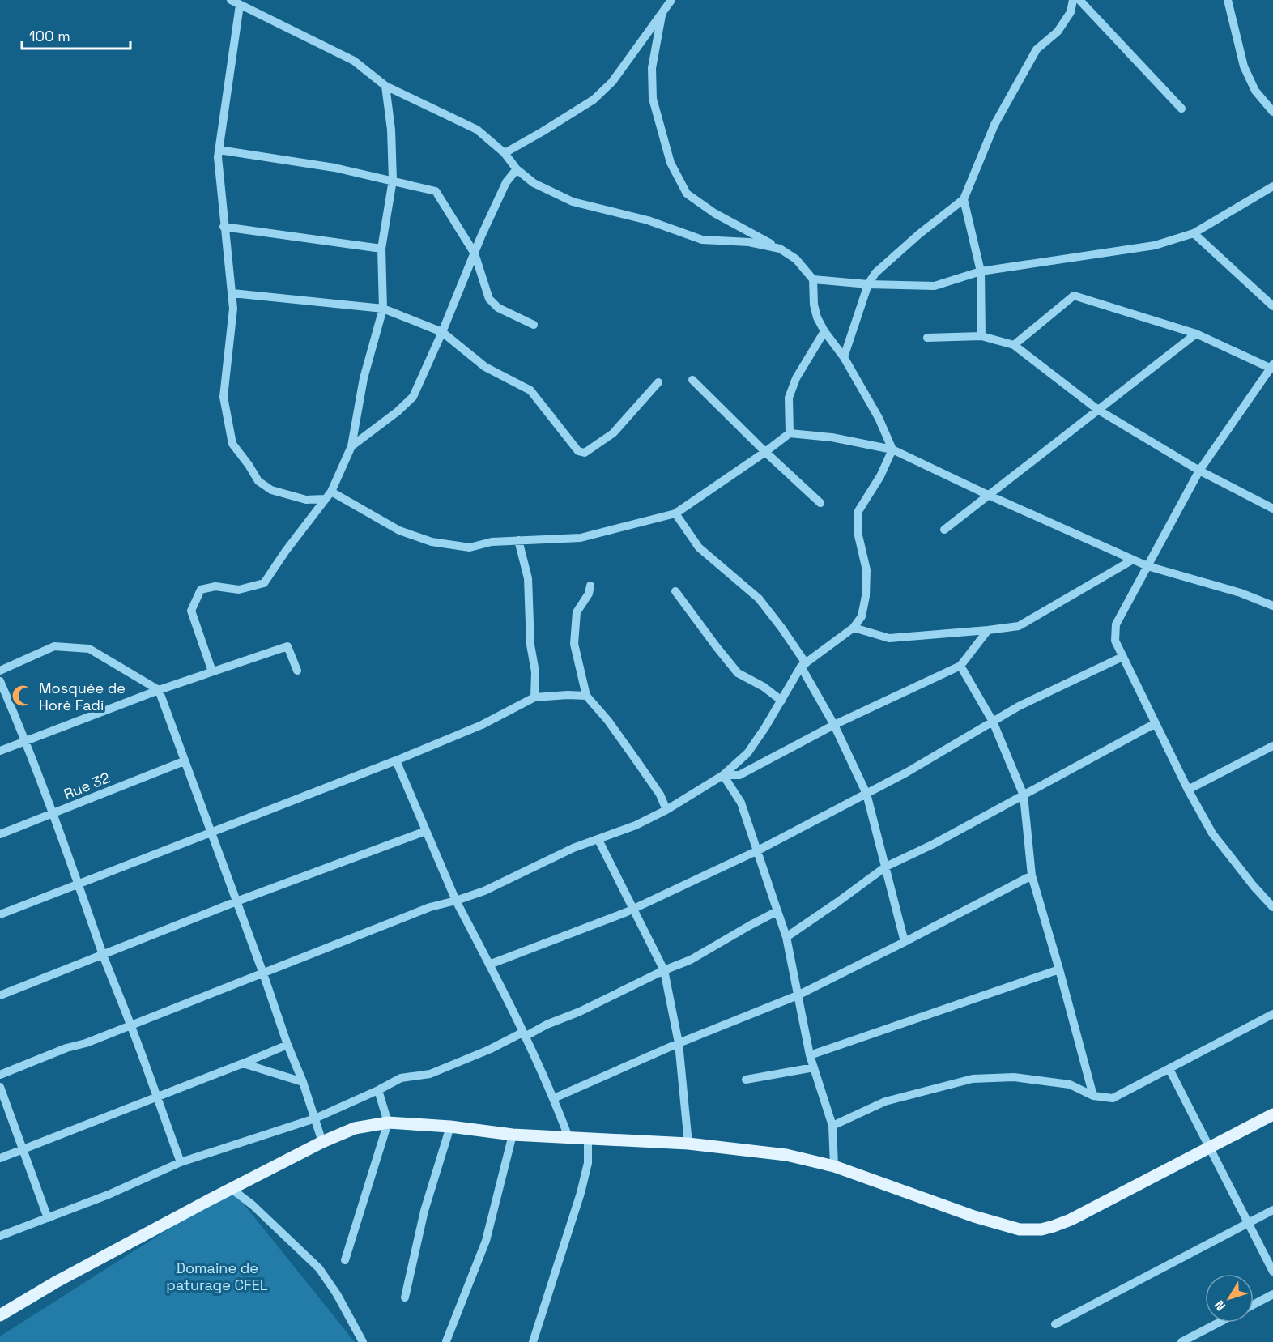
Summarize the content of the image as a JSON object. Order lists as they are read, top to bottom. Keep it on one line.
{"streets":{"street":["Rue 32"]},"parks":["Domaine de paturage CFEL"],"places":{"mosque":["Mosquée de Horé Fadi"]},"scale_bar":"100 m","north":"bottom left"}
